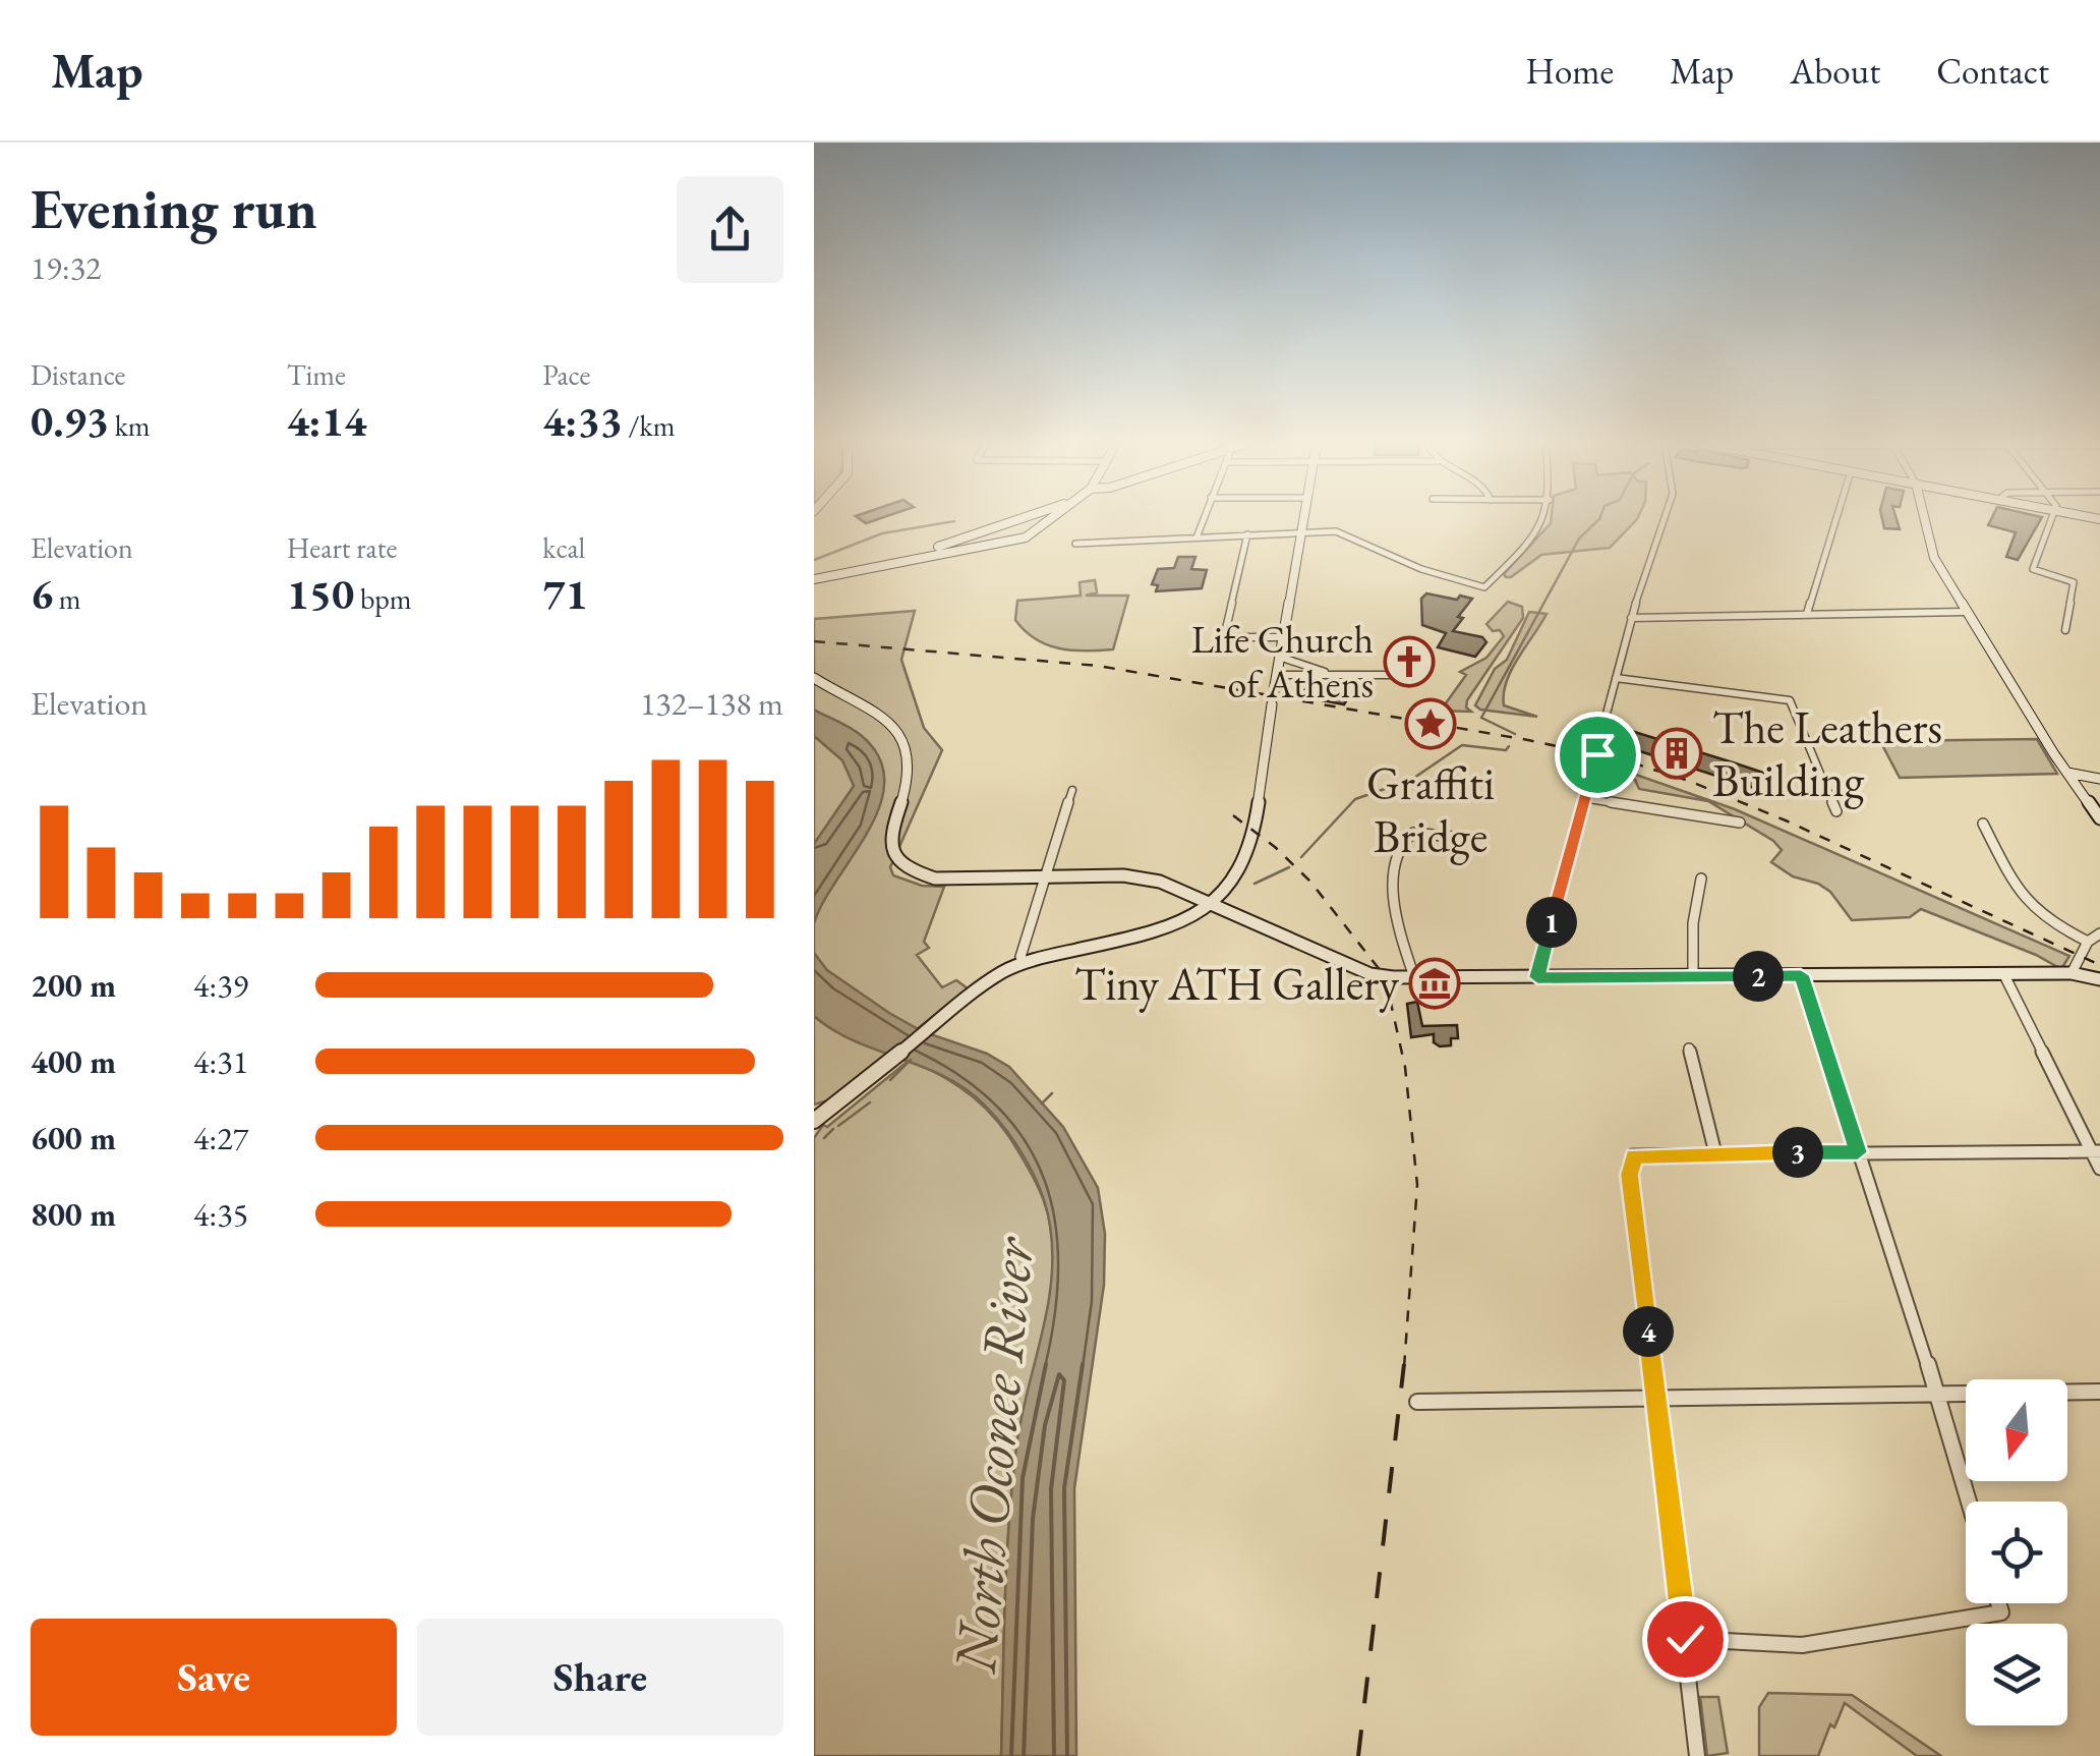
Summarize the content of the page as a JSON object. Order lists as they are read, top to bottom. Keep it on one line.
{"water":["North Oconee River"],"places":{"church":["Life Church of Athens"],"place":["Graffiti Bridge"],"building":["The Leathers Building"],"museum":["Tiny ATH Gallery"]},"north":"bottom","page":{"header":"Map","nav":["Home","Map","About","Contact"],"heading":["Evening run","19:32"],"stats":[["Distance","0.93 km"],["Time","4:14"],["Pace","4:33 /km"],["Elevation","6 m"],["Heart rate","150 bpm"],["kcal","71"]],"chart":["Elevation","132–138 m"],"pins":["1","2","3","4"],"list":[{"name":"200 m","note":"4:39"},{"name":"400 m","note":"4:31"},{"name":"600 m","note":"4:27"},{"name":"800 m","note":"4:35"}],"buttons":["Save","Share"]}}
